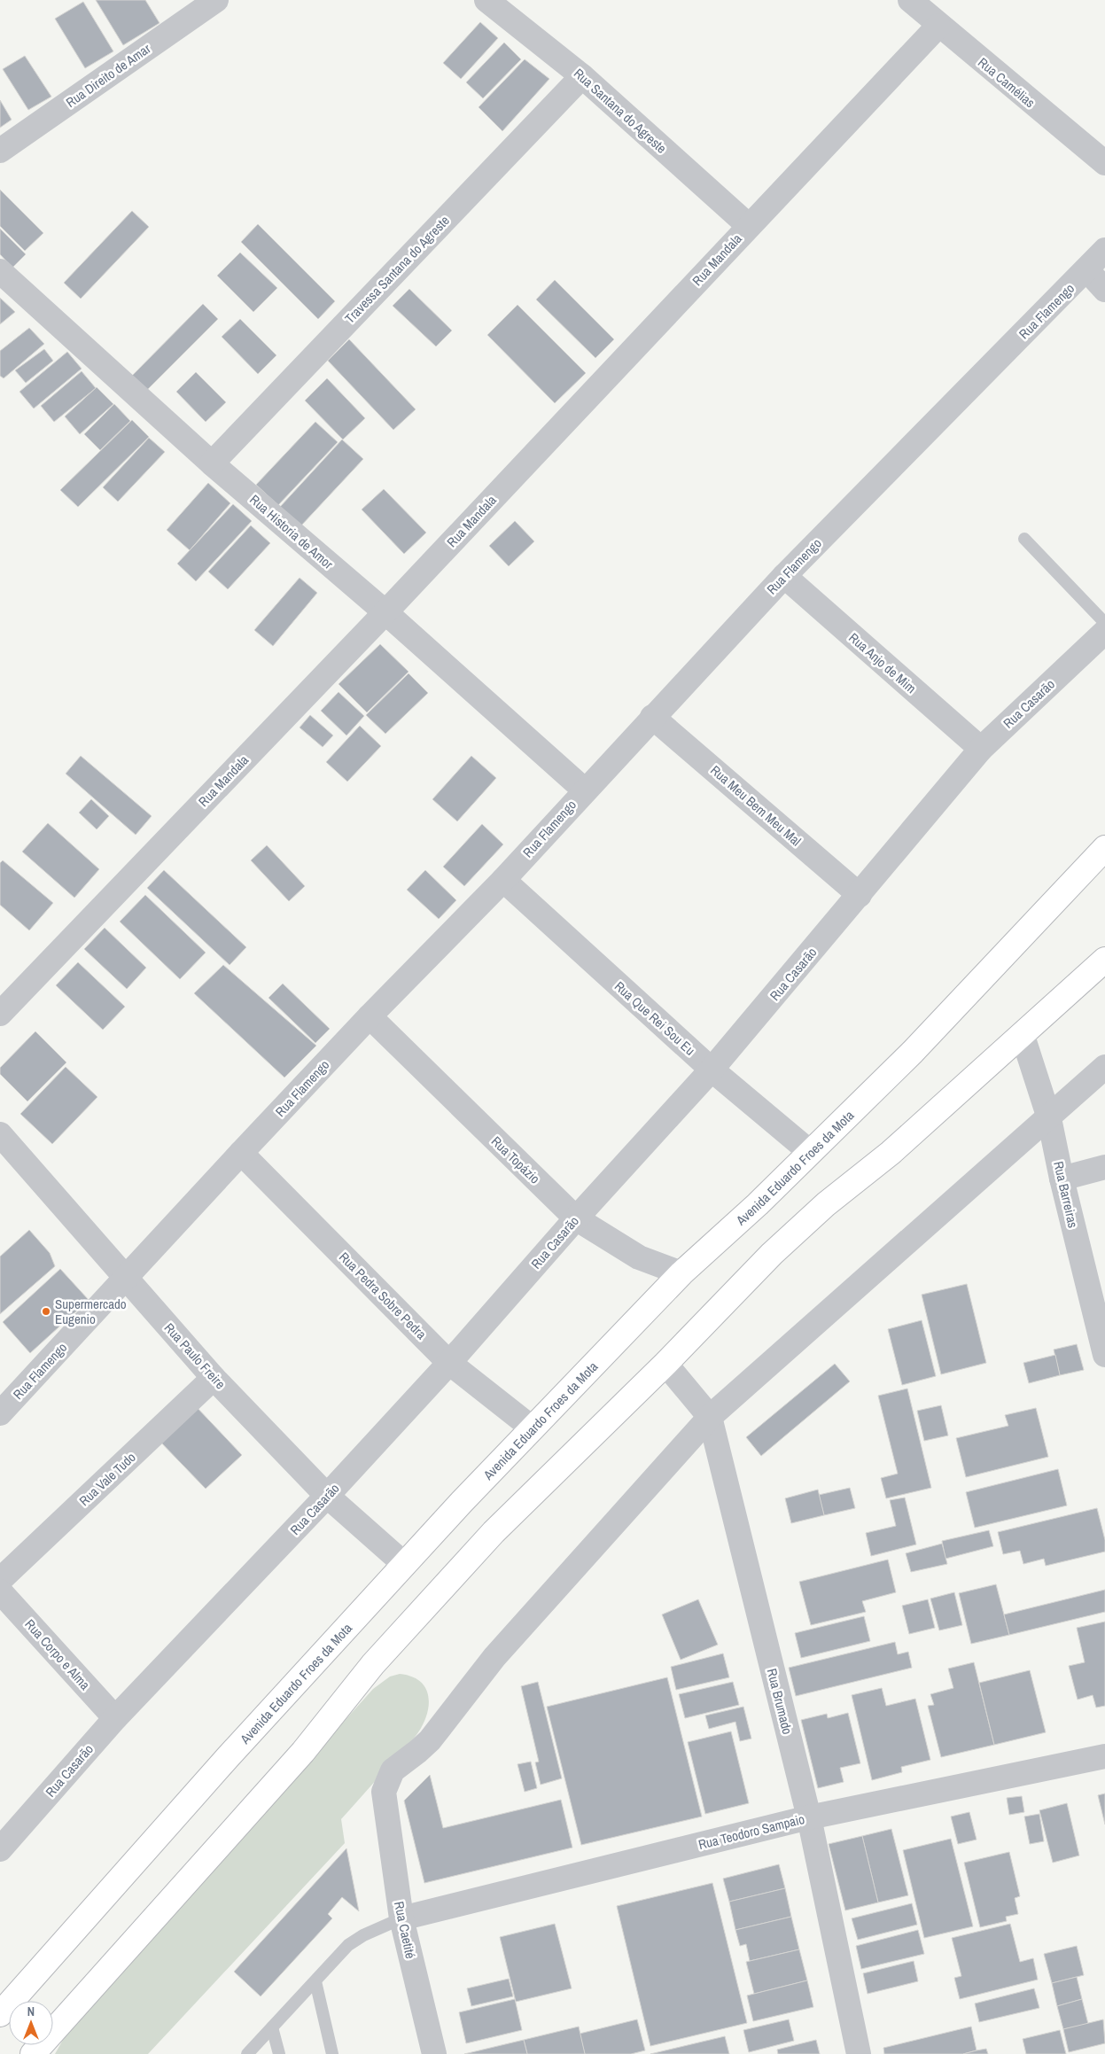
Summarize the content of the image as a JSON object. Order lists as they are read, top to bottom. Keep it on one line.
{"streets":{"highway":["Avenida Eduardo Froes da Mota"],"street":["Rua Direito de Amar","Rua Camélias","Rua Santana do Agreste","Rua Mandala","Travessa Santana do Agreste","Rua Flamengo","Rua Historia de Amor","Rua Anjo de Mim","Rua Casarão","Rua Meu Bem Meu Mal","Rua Que Rei Sou Eu","Rua Topázio","Rua Barreiras","Rua Pedra Sobre Pedra","Rua Paulo Freire","Rua Vale Tudo","Rua Corpo e Alma","Rua Brumado","Rua Teodoro Sampaio","Rua Caetité"]},"crossings":[["Rua Camélias","Rua Mandala"],["Rua Santana do Agreste","Rua Mandala"],["Rua Santana do Agreste","Travessa Santana do Agreste"],["Rua Mandala","Rua Historia de Amor"],["Travessa Santana do Agreste","Rua Historia de Amor"],["Rua Flamengo","Rua Historia de Amor"],["Rua Flamengo","Rua Anjo de Mim"],["Rua Flamengo","Rua Meu Bem Meu Mal"],["Rua Flamengo","Rua Que Rei Sou Eu"],["Rua Flamengo","Rua Topázio"],["Rua Flamengo","Rua Pedra Sobre Pedra"],["Rua Flamengo","Rua Paulo Freire"],["Rua Anjo de Mim","Rua Casarão"],["Rua Casarão","Rua Meu Bem Meu Mal"],["Rua Casarão","Rua Que Rei Sou Eu"],["Rua Casarão","Rua Topázio"],["Rua Casarão","Rua Pedra Sobre Pedra"],["Rua Casarão","Rua Paulo Freire"],["Rua Casarão","Rua Corpo e Alma"],["Rua Que Rei Sou Eu","Avenida Eduardo Froes da Mota"],["Rua Topázio","Avenida Eduardo Froes da Mota"],["Avenida Eduardo Froes da Mota","Rua Pedra Sobre Pedra"],["Avenida Eduardo Froes da Mota","Rua Paulo Freire"],["Rua Barreiras","Rua Caetité"],["Rua Paulo Freire","Rua Vale Tudo"],["Rua Brumado","Rua Teodoro Sampaio"],["Rua Brumado","Rua Caetité"],["Rua Teodoro Sampaio","Rua Caetité"]],"places":["Supermercado Eugenio"],"north":"top"}
